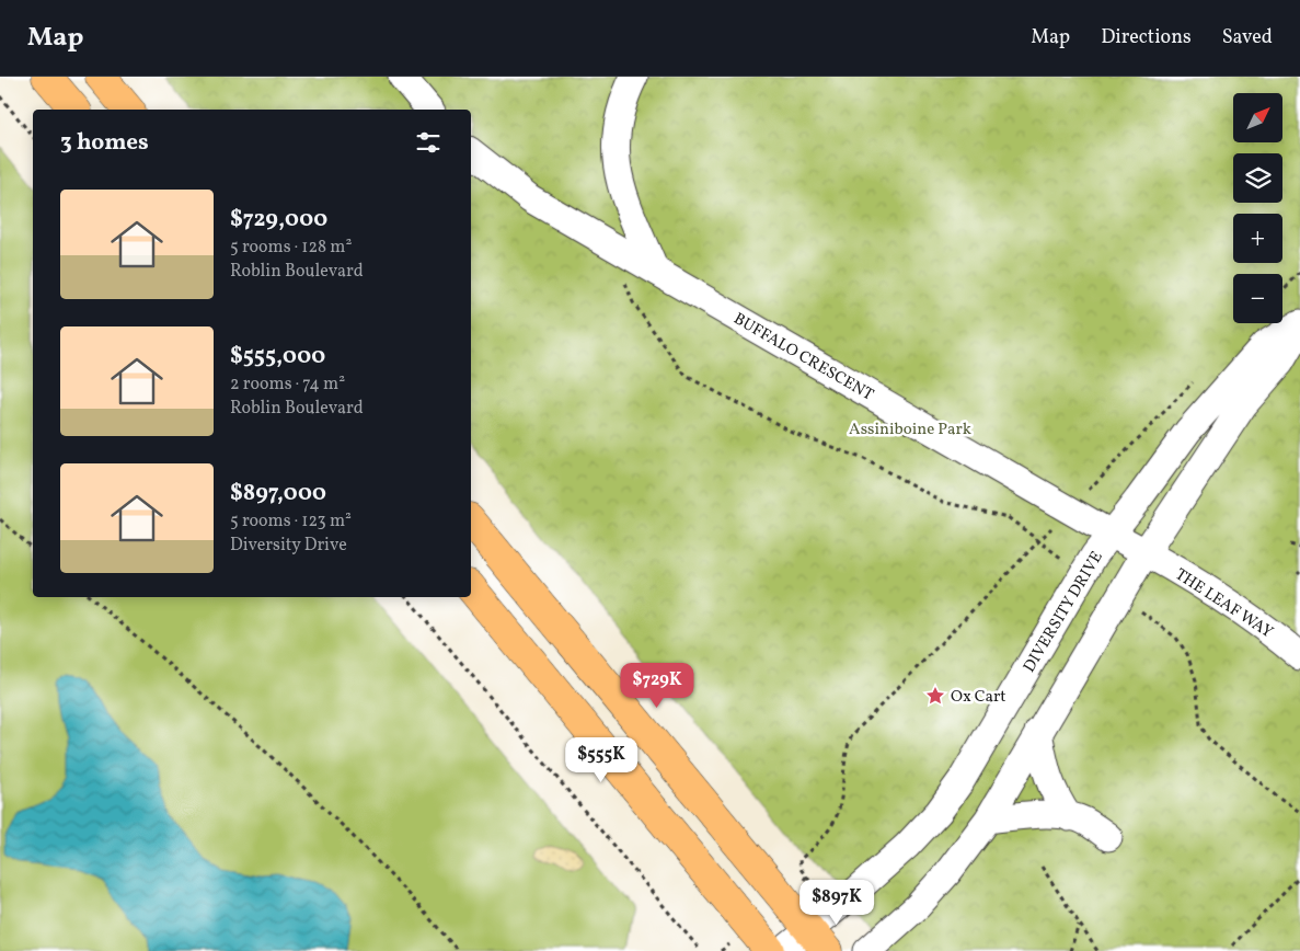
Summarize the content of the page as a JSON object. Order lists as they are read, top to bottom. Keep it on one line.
{"streets":{"street":["BUFFALO CRESCENT","THE LEAF WAY","DIVERSITY DRIVE"]},"crossings":[["BUFFALO CRESCENT","THE LEAF WAY"],["BUFFALO CRESCENT","DIVERSITY DRIVE"]],"parks":["Assiniboine Park"],"places":{"place":["Ox Cart"]},"north":"top right","page":{"header":"Map","nav":["Map","Directions","Saved"],"map_buttons":["+","−"],"heading":"3 homes","list":[{"name":"$729,000","note":"5 rooms · 128 m² · Roblin Boulevard"},{"name":"$555,000","note":"2 rooms · 74 m² · Roblin Boulevard"},{"name":"$897,000","note":"5 rooms · 123 m² · Diversity Drive"}],"price":["$729K","$555K","$897K"]}}
